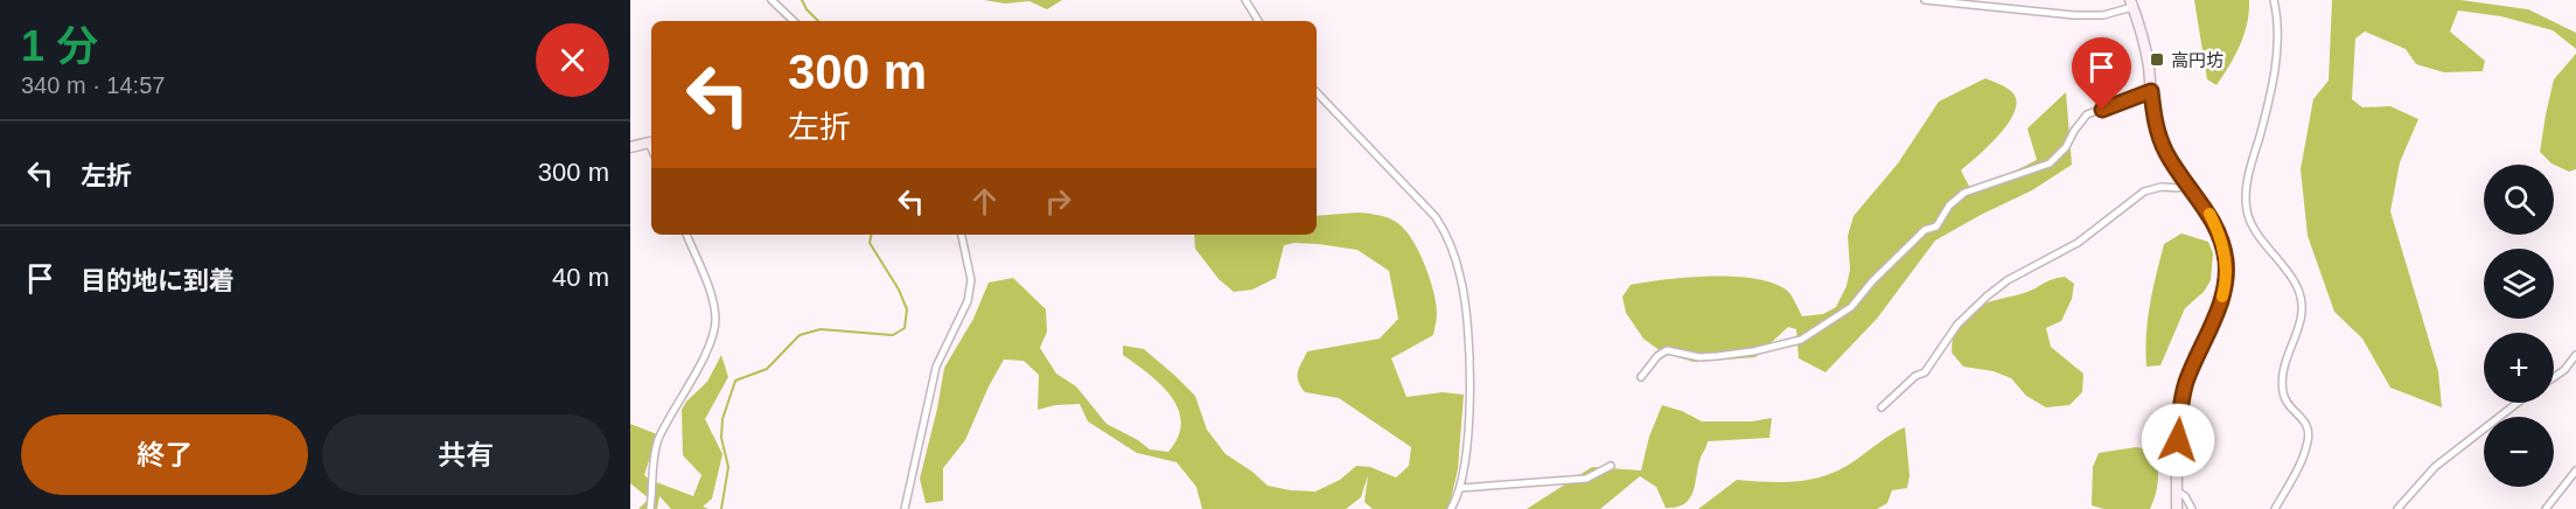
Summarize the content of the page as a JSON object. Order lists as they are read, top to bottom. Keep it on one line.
{"places":{"transit":["高円坊"]},"page":{"heading":["1 分","340 m · 14:57"],"turn":["300 m","左折"],"list":[{"name":"左折","value":"300 m"},{"name":"目的地に到着","value":"40 m"}],"map_buttons":["+","−"],"buttons":["終了","共有"]}}
